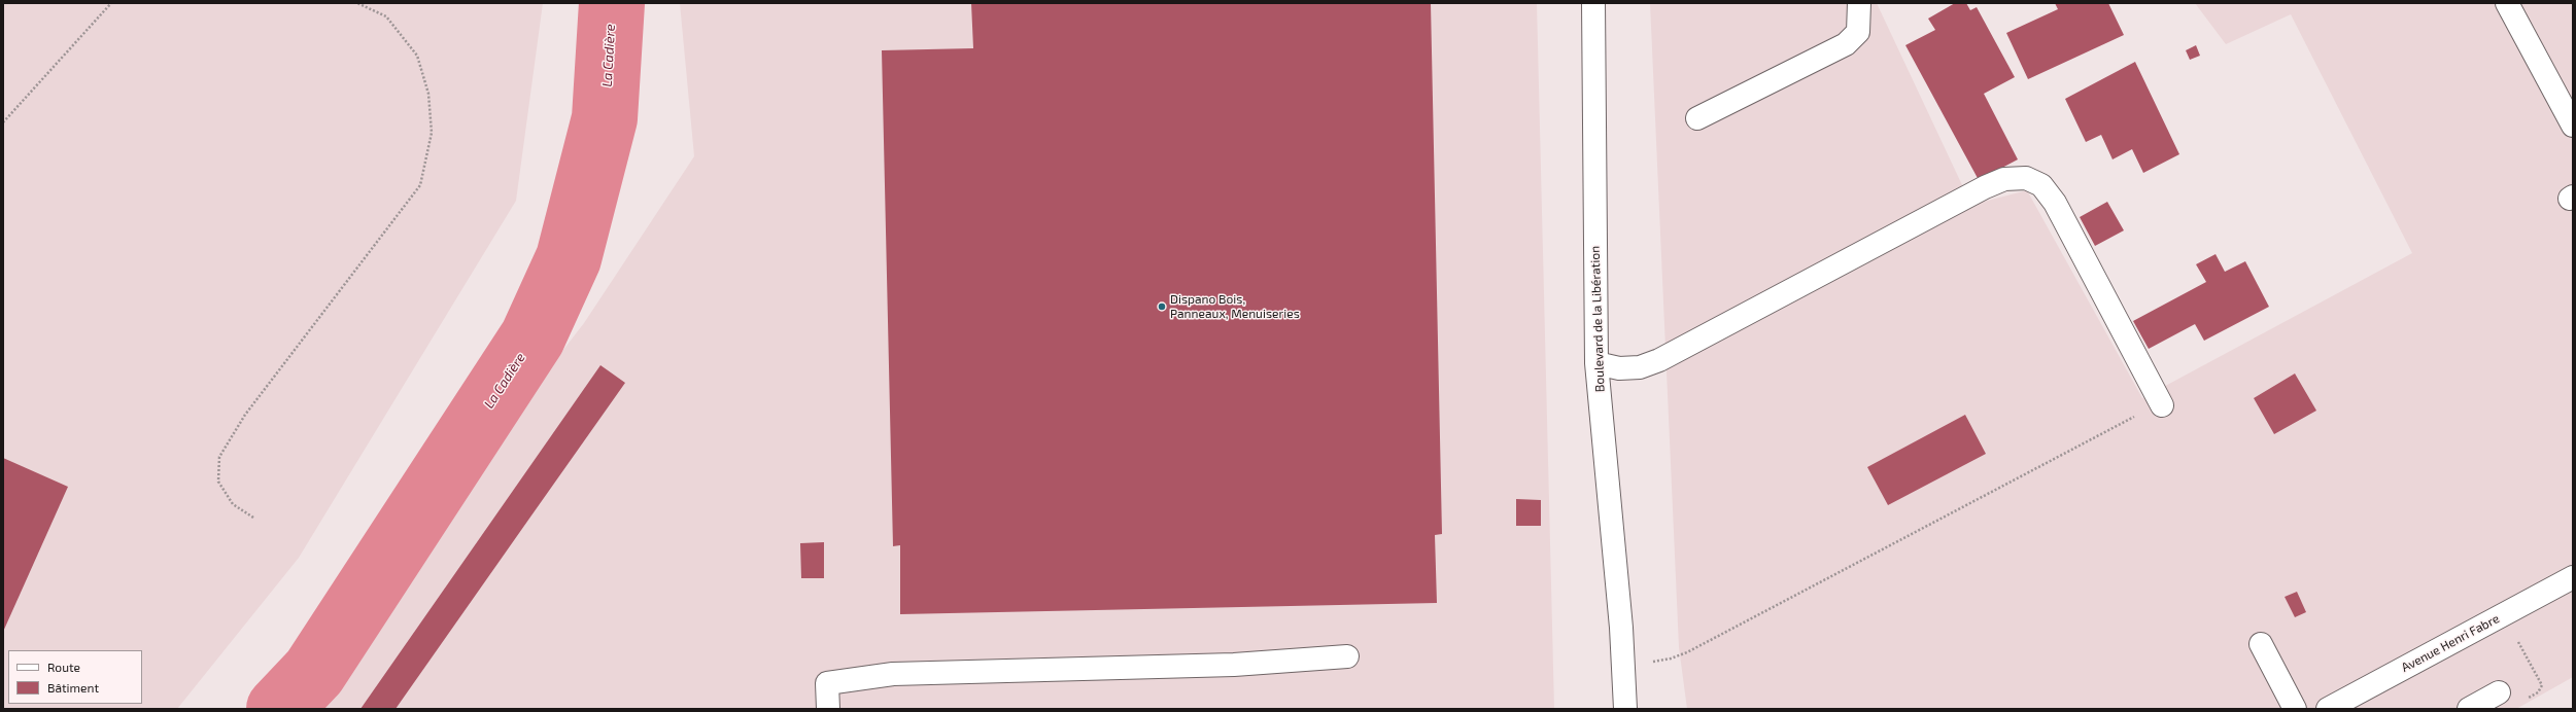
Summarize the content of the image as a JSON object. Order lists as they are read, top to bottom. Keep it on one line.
{"streets":{"street":["Boulevard de la Libération","Avenue Henri Fabre"]},"water":["La Cadière"],"places":["Dispano Bois, Panneaux, Menuiseries"],"legend":["Route","Bâtiment"]}
